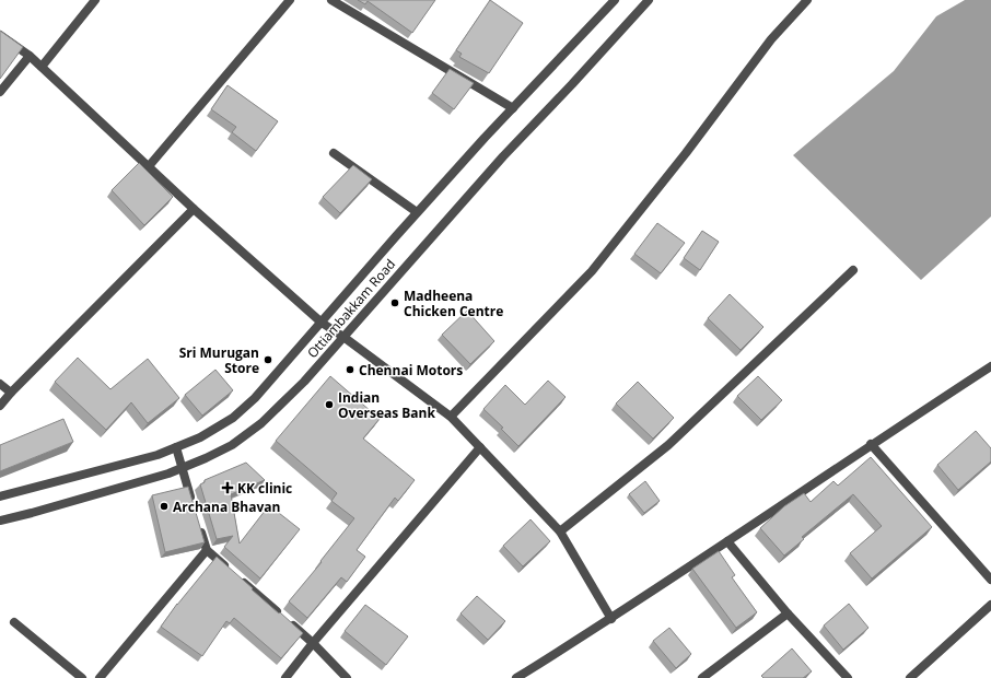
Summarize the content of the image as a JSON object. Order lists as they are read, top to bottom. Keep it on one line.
{"streets":{"street":["Ottiambakkam Road"]},"places":{"other":["Madheena Chicken Centre","Sri Murugan Store","Chennai Motors","Indian Overseas Bank","Archana Bhavan"],"health":["KK clinic"]}}
